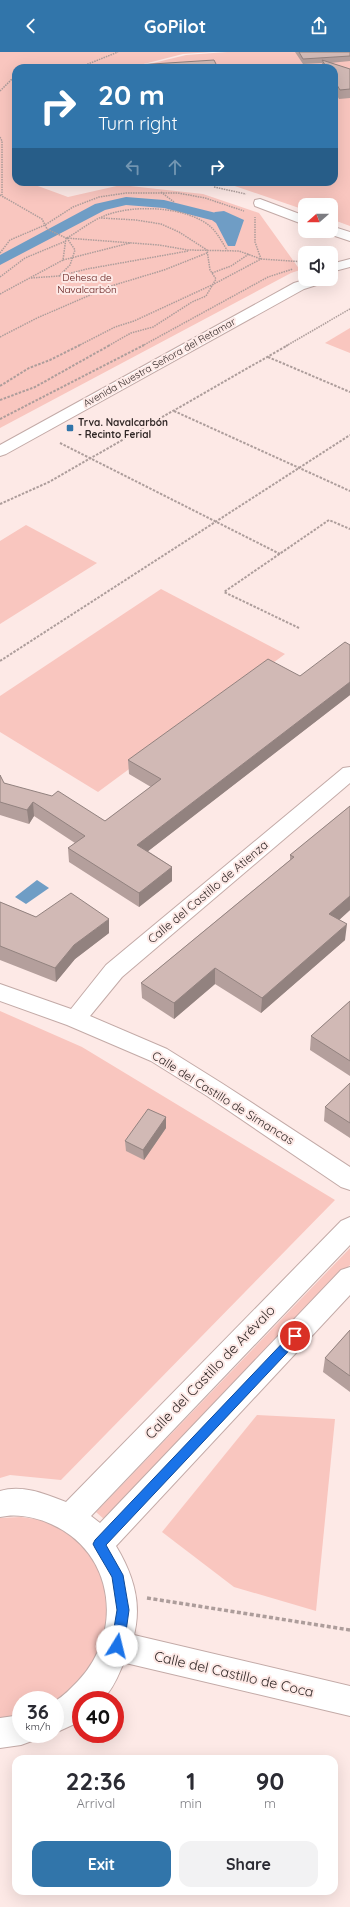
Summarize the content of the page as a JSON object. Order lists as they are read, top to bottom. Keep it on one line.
{"streets":{"street":["Avenida Nuestra Señora del Retamar","Calle del Castillo de Atienza","Calle del Castillo de Simancas","Calle del Castillo de Arévalo","Calle del Castillo de Coca"]},"crossings":[["Calle del Castillo de Atienza","Calle del Castillo de Simancas"]],"parks":["Dehesa de Navalcarbón"],"places":{"transit":["Trva. Navalcarbón - Recinto Ferial"]},"north":"left","page":{"header":"GoPilot","turn":["20 m","Turn right"],"speed":"36 km/h","limit":"40","eta":["22:36","Arrival","1","min","90","m"],"buttons":["Exit","Share"]}}
